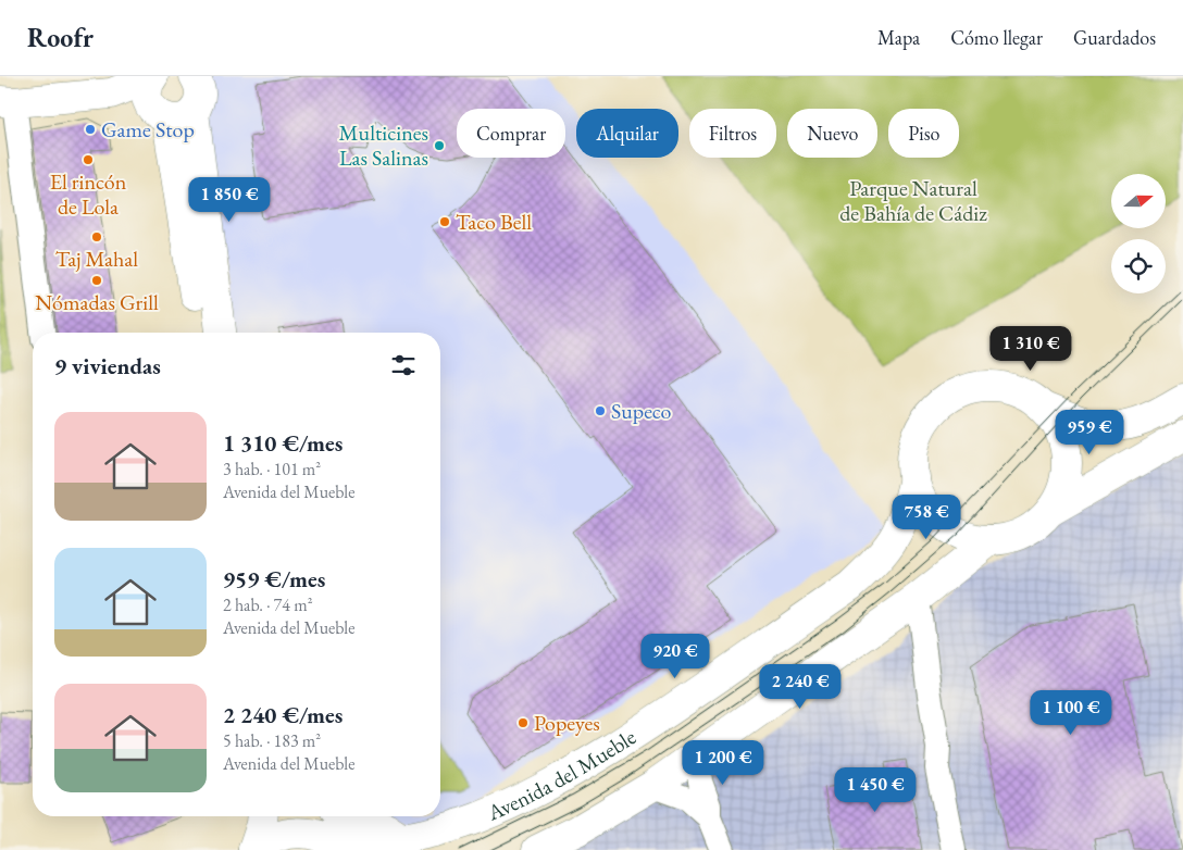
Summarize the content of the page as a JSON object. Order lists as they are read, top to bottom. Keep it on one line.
{"streets":{"main road":["Avenida del Mueble"]},"parks":["Parque Natural de Bahía de Cádiz"],"places":["Game Stop","Multicines Las Salinas","El rincón de Lola","Taco Bell","Taj Mahal","Nómadas Grill","Supeco","Popeyes"],"north":"right","page":{"header":"Roofr","nav":["Mapa","Cómo llegar","Guardados"],"chip":["Comprar","Alquilar","Filtros","Nuevo","Piso"],"price":["1 850 €","1 310 €","959 €","758 €","920 €","2 240 €","1 100 €","1 200 €","1 450 €"],"heading":"9 viviendas","list":[{"name":"1 310 €/mes","note":"3 hab. · 101 m² · Avenida del Mueble"},{"name":"959 €/mes","note":"2 hab. · 74 m² · Avenida del Mueble"},{"name":"2 240 €/mes","note":"5 hab. · 183 m² · Avenida del Mueble"}]}}
